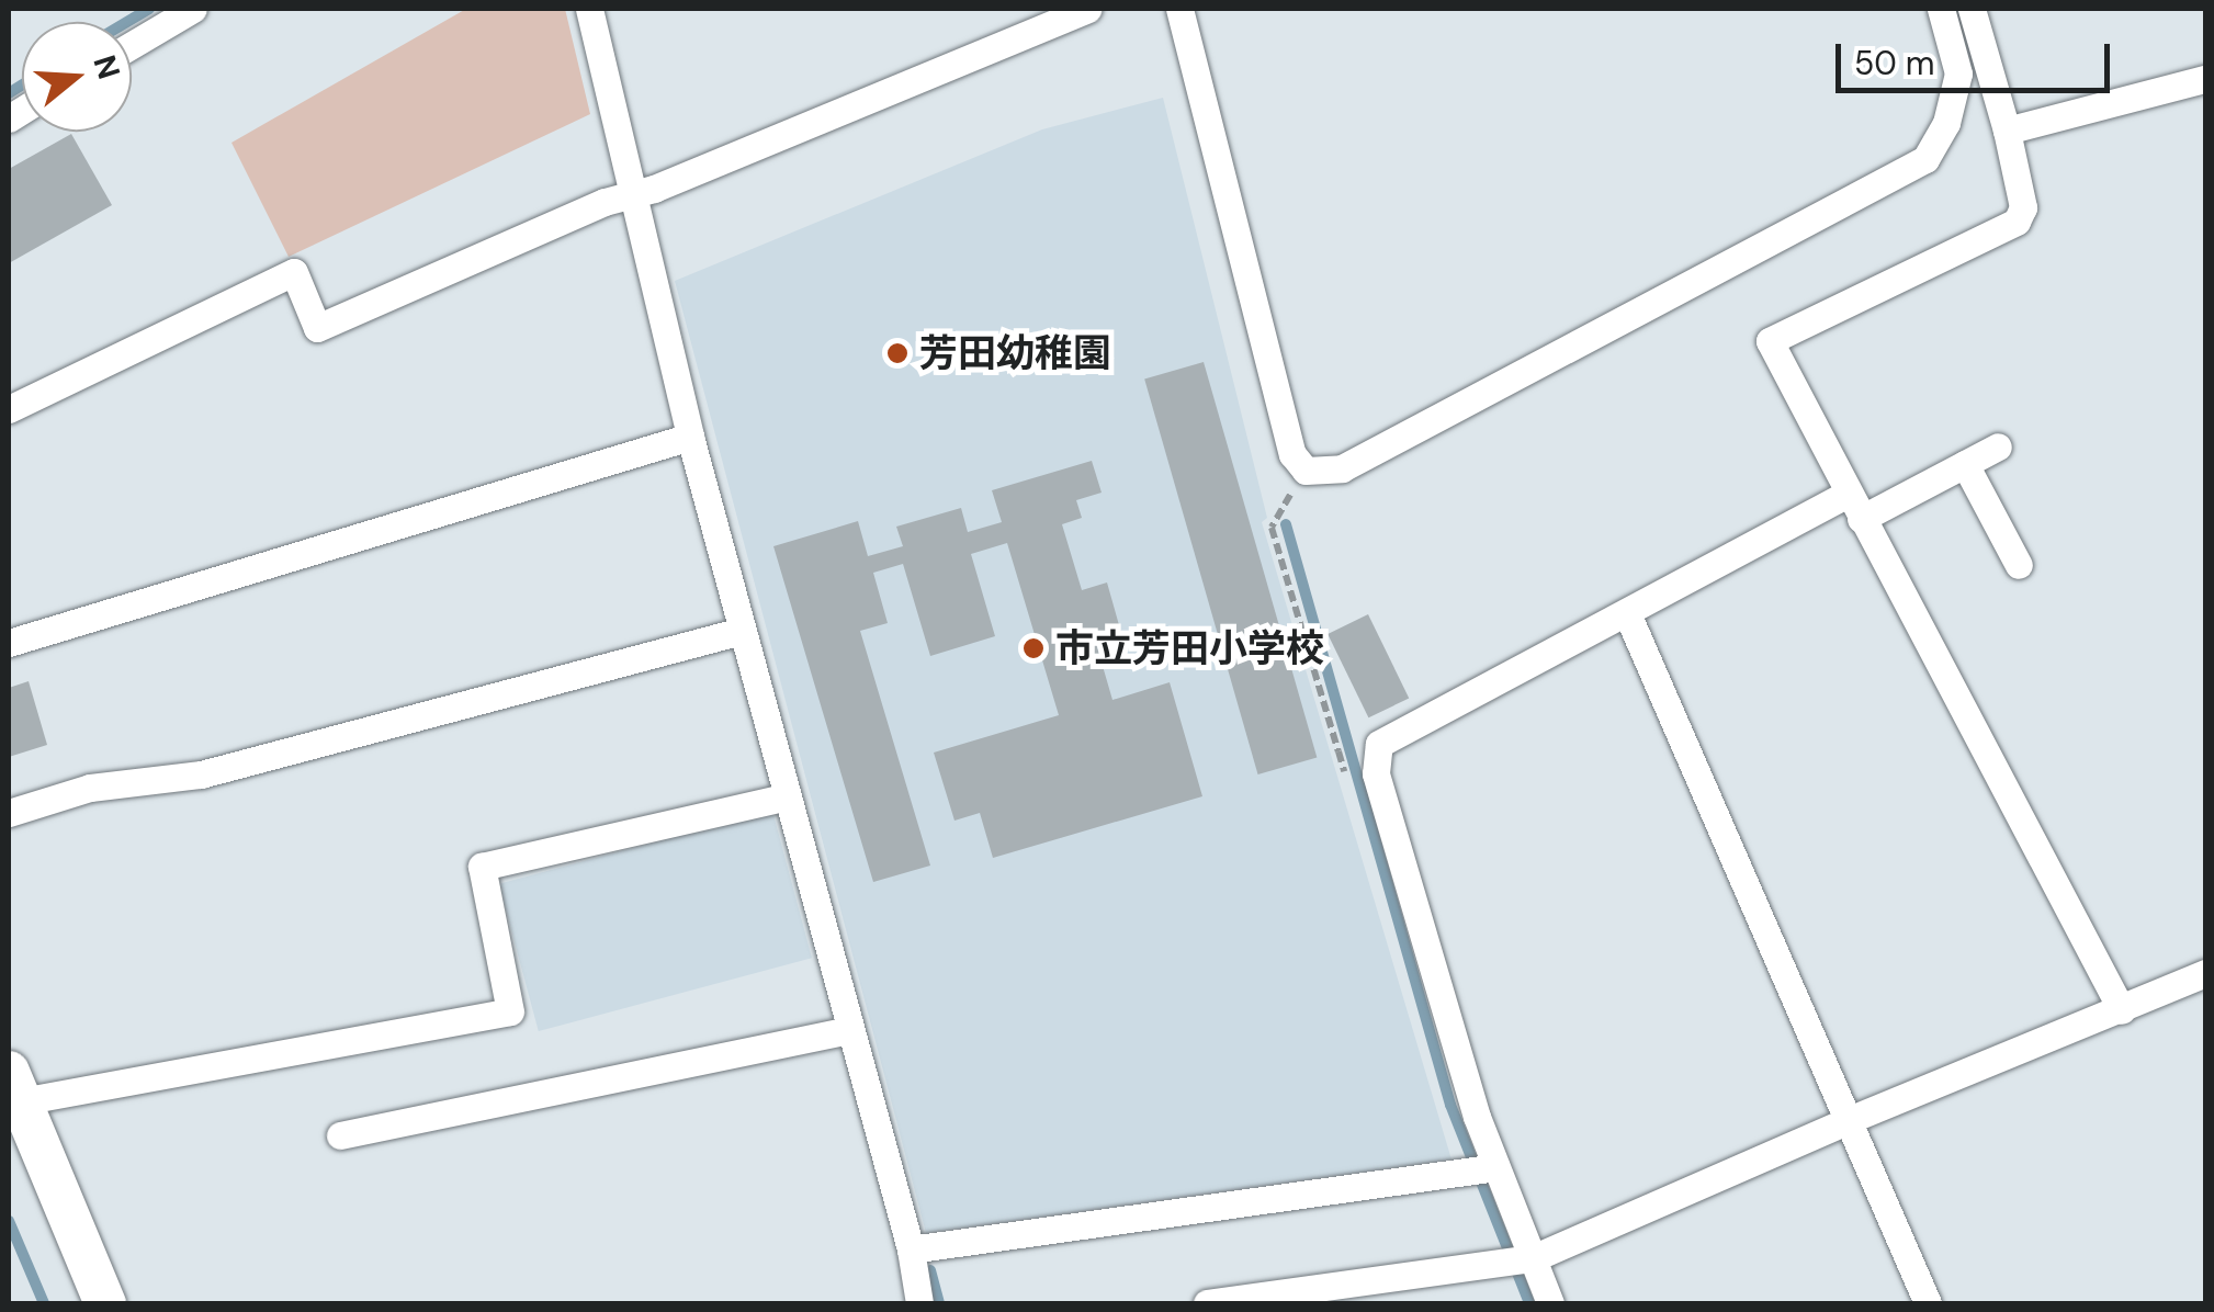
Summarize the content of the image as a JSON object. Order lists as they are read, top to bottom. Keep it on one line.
{"places":["芳田幼稚園","市立芳田小学校"],"scale_bar":"50 m","north":"right"}
